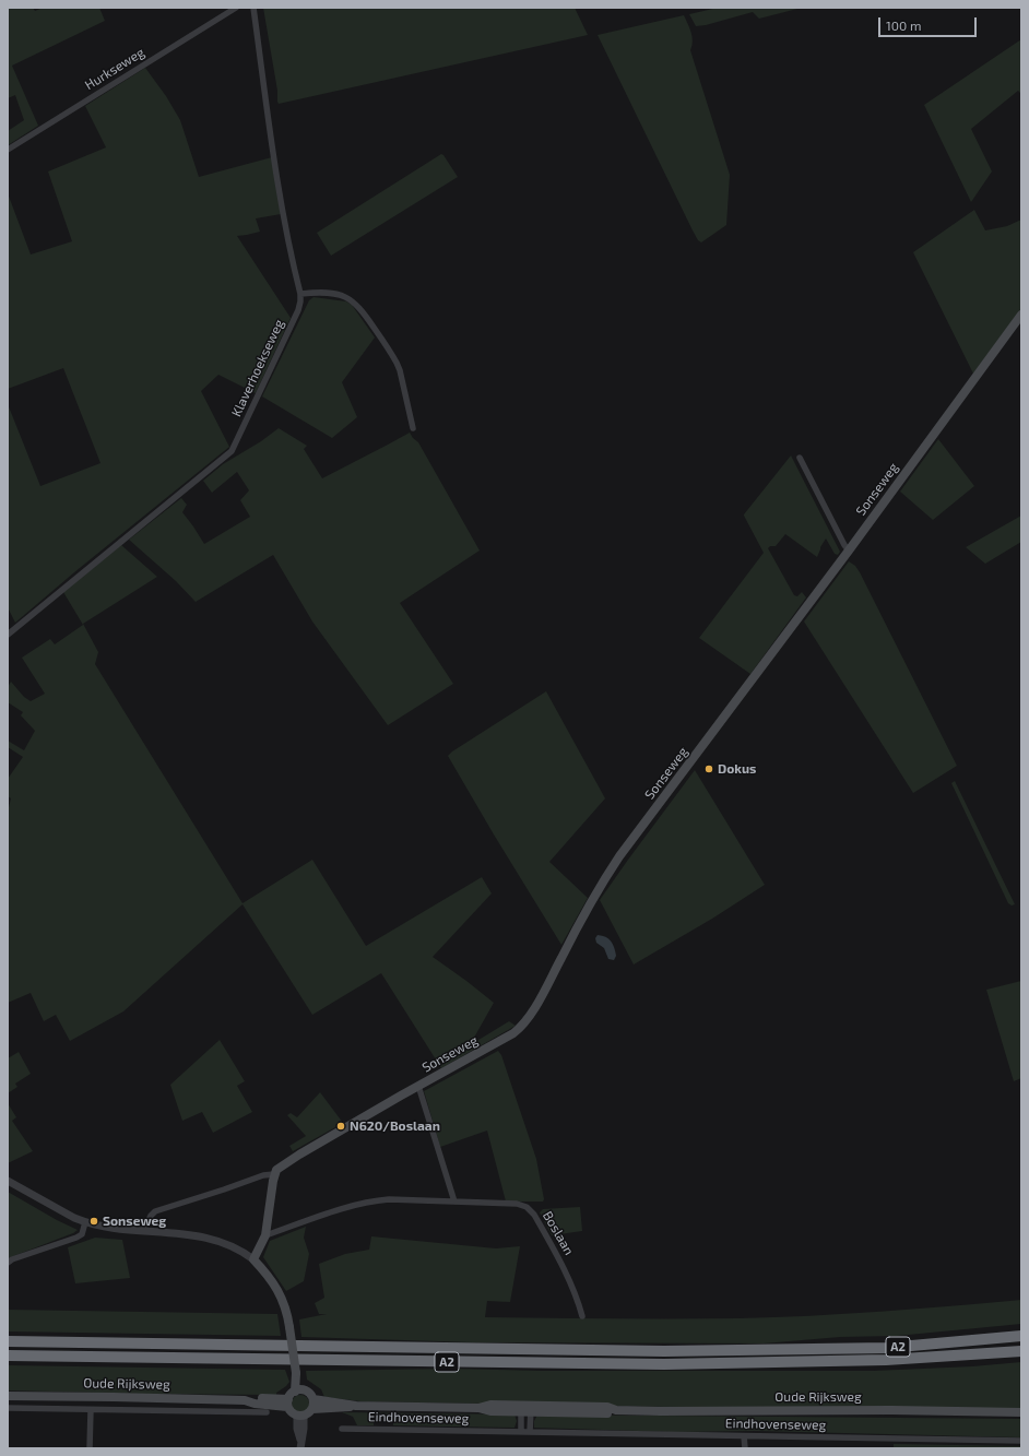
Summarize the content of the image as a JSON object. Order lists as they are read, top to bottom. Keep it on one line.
{"streets":{"highway":["A2"],"main road":["Sonseweg","Oude Rijksweg"],"street":["Hurkseweg","Klaverhoekseweg","Boslaan","Eindhovenseweg"]},"places":["Dokus","N620/Boslaan","Sonseweg"],"scale_bar":"100 m"}
